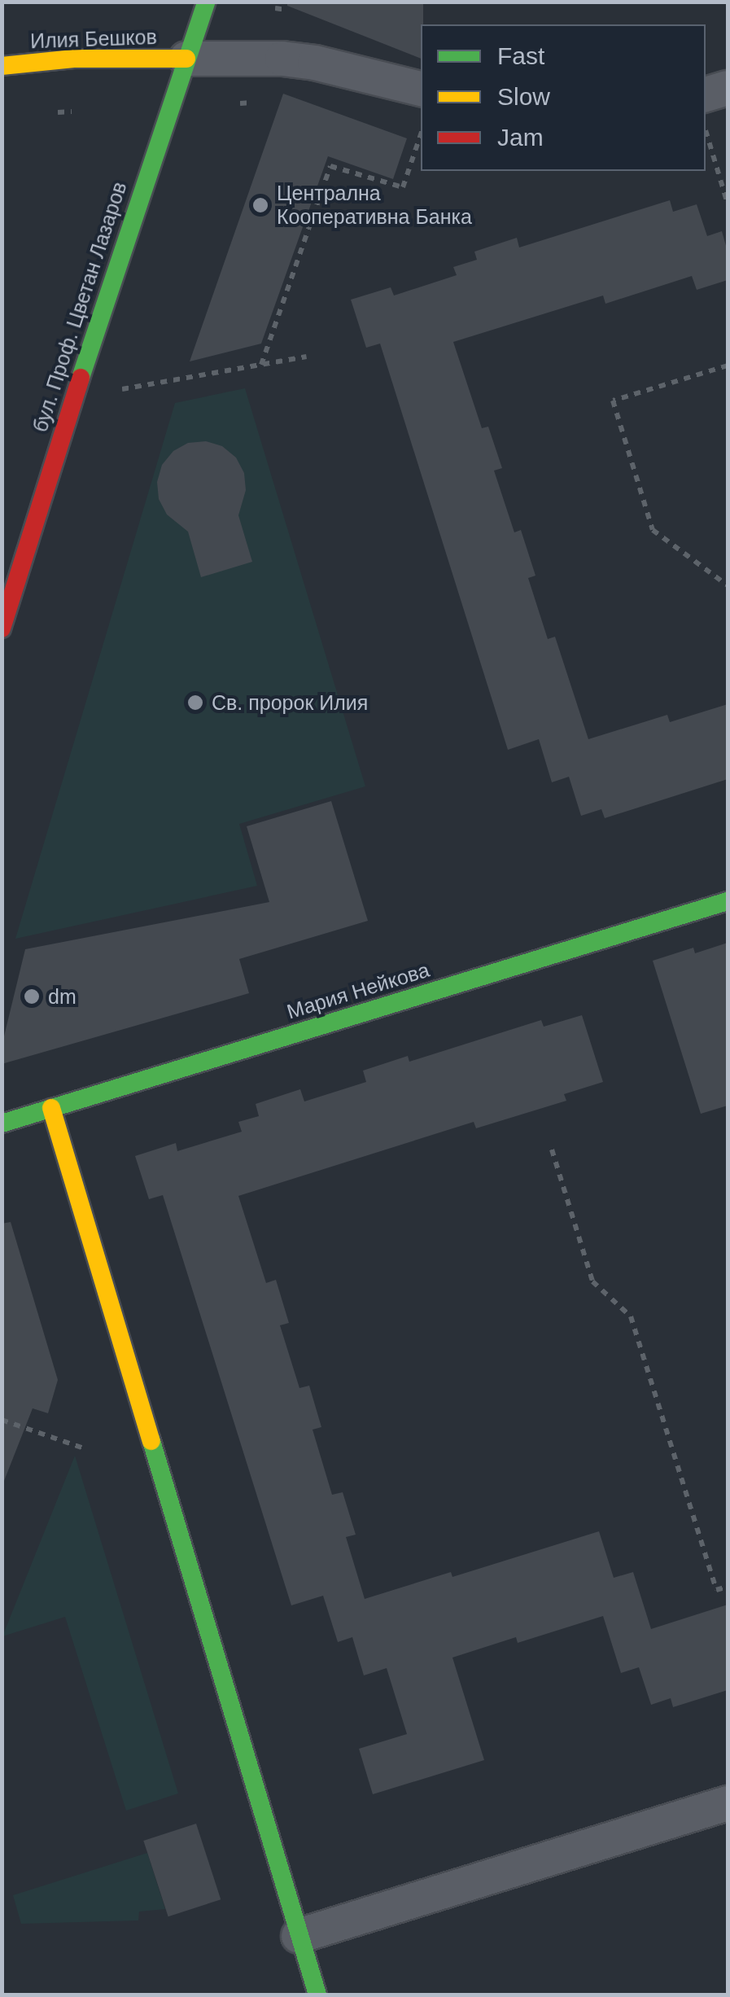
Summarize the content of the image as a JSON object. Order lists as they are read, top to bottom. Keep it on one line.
{"streets":{"street":["Илия Бешков","бул. Проф. Цветан Лазаров","Мария Нейкова"]},"crossings":[["Илия Бешков","бул. Проф. Цветан Лазаров"]],"places":["Централна Кооперативна Банка","Св. пророк Илия","dm"],"legend":["Fast","Slow","Jam"]}
